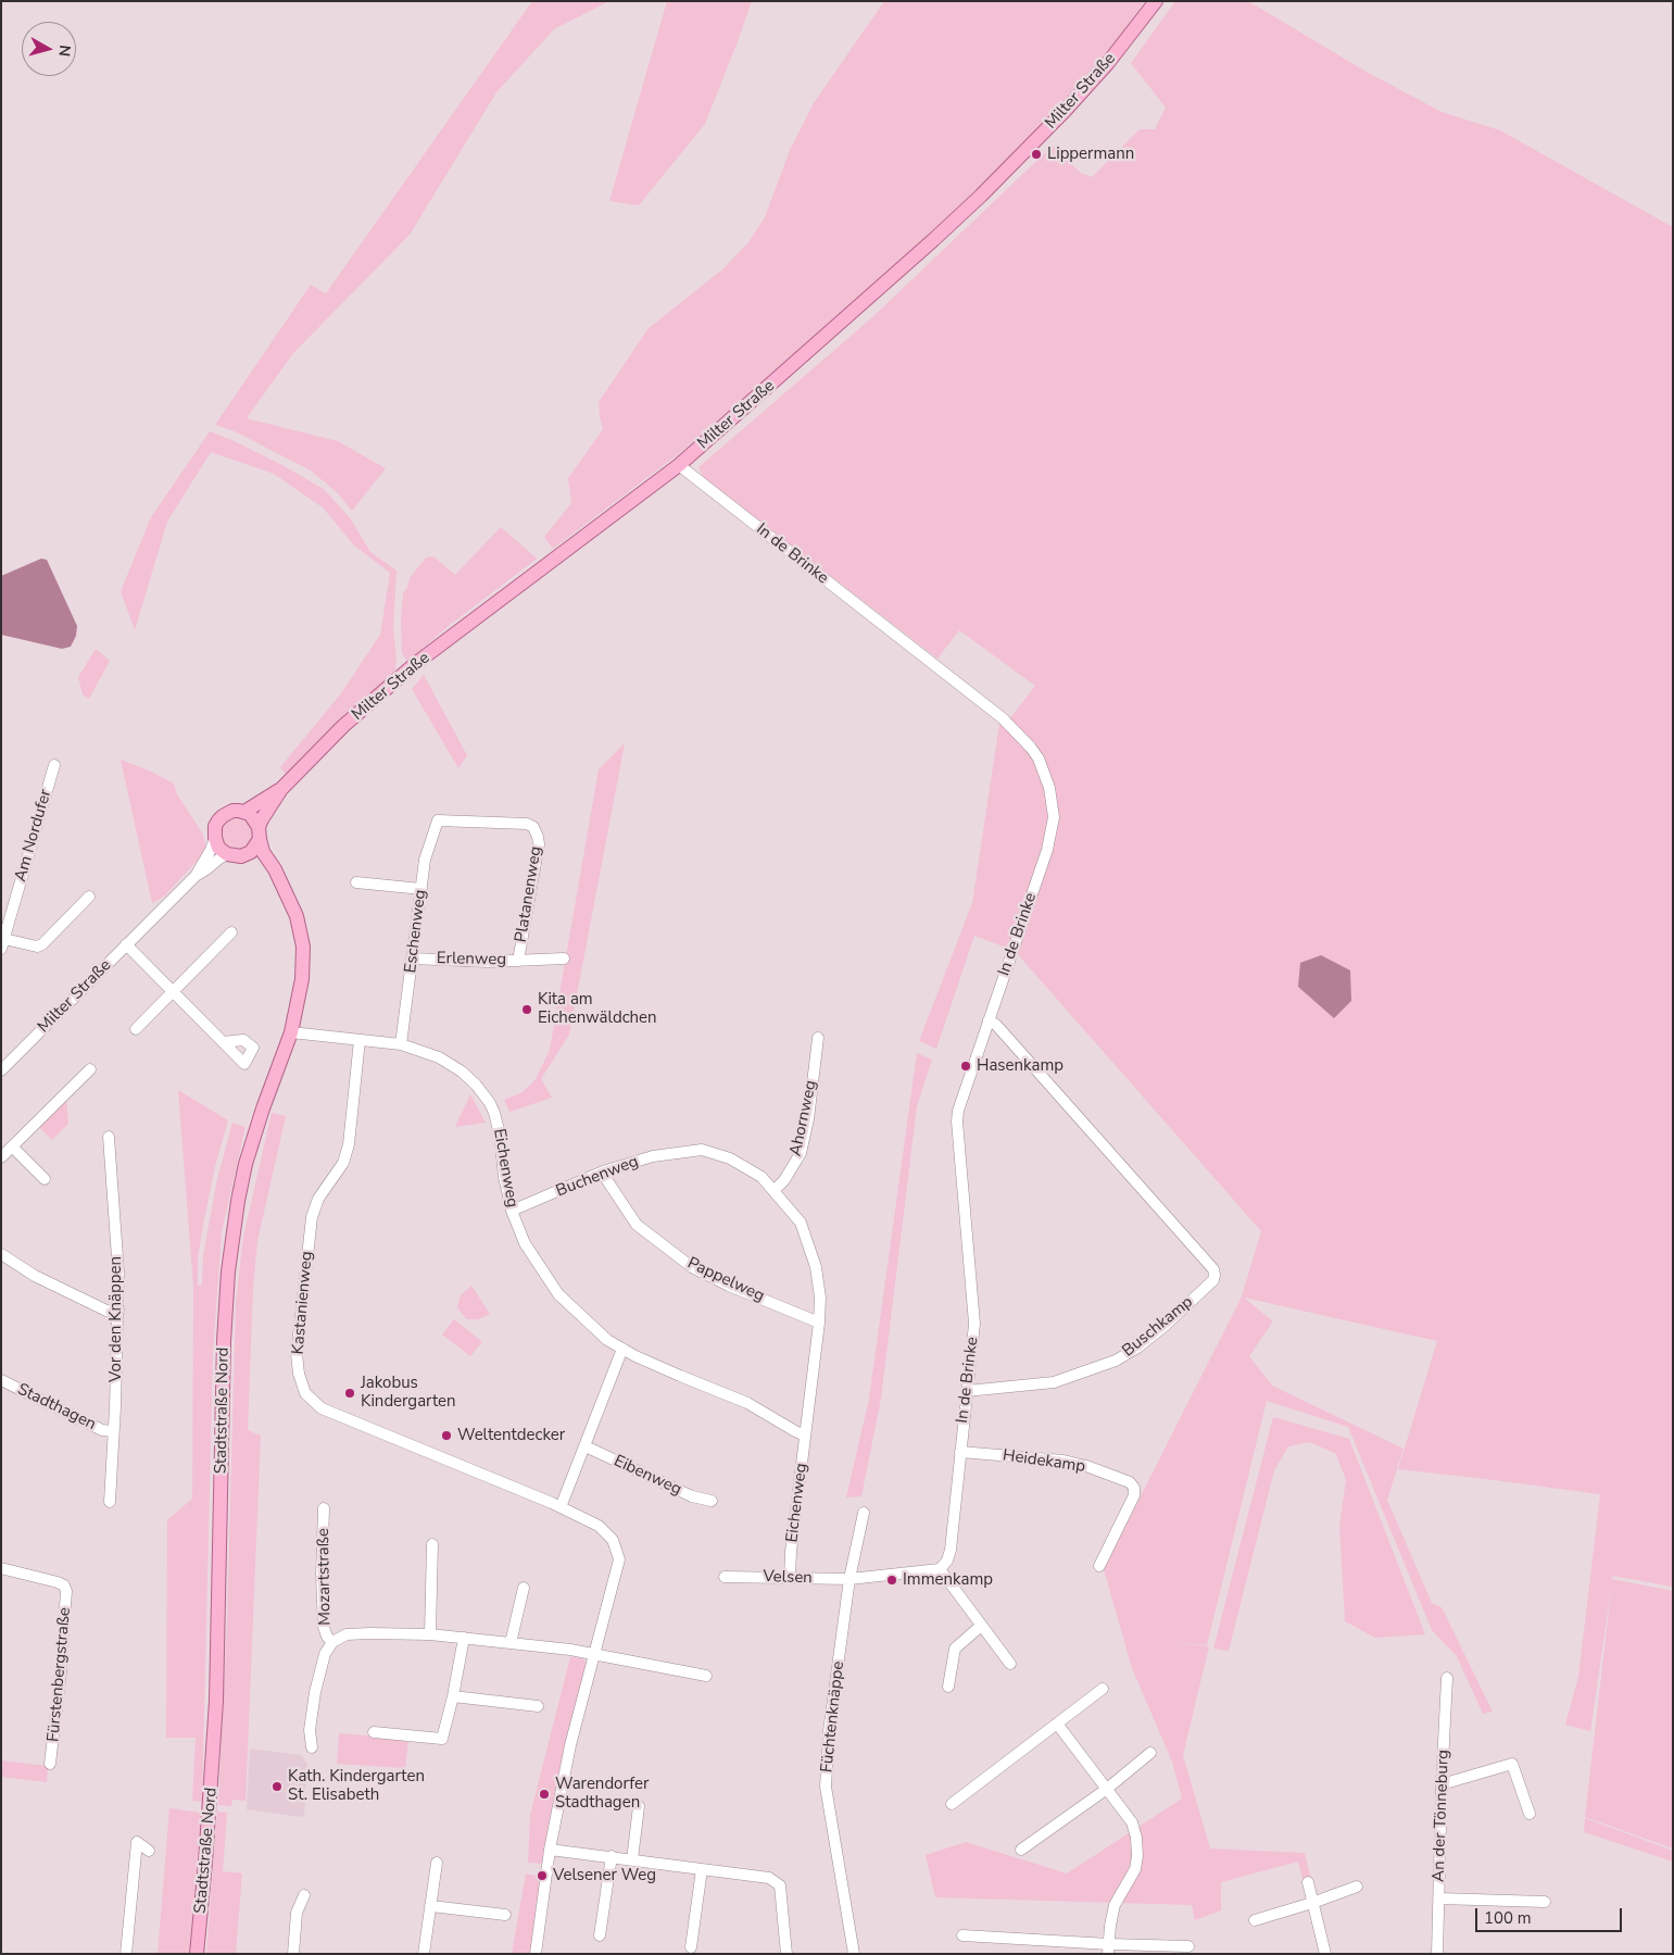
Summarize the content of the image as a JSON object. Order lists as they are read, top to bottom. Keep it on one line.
{"streets":{"main road":["Milter Straße","Stadtstraße Nord"],"street":["In de Brinke","Am Nordufer","Platanenweg","Eschenweg","Erlenweg","Ahornweg","Eichenweg","Buchenweg","Pappelweg","Kastanienweg","Vor den Knäppen","Buschkamp","Stadthagen","Heidekamp","Eibenweg","Mozartstraße","Velsen","Fürstenbergstraße","Füchtenknäppe","An der Tönneburg"]},"crossings":[["Milter Straße","In de Brinke"],["Milter Straße","Stadtstraße Nord"],["In de Brinke","Buschkamp"],["In de Brinke","Heidekamp"],["Platanenweg","Eschenweg"],["Platanenweg","Erlenweg"],["Eschenweg","Erlenweg"],["Eschenweg","Eichenweg"],["Ahornweg","Buchenweg"],["Eichenweg","Buchenweg"],["Eichenweg","Kastanienweg"],["Eichenweg","Stadtstraße Nord"],["Eichenweg","Velsen"],["Buchenweg","Pappelweg"],["Kastanienweg","Mozartstraße"],["Vor den Knäppen","Stadthagen"],["Velsen","Füchtenknäppe"]],"places":["Lippermann","Kita am Eichenwäldchen","Hasenkamp","Jakobus Kindergarten","Weltentdecker","Immenkamp","Kath. Kindergarten St. Elisabeth","Warendorfer Stadthagen","Velsener Weg"],"scale_bar":"100 m","north":"right"}
